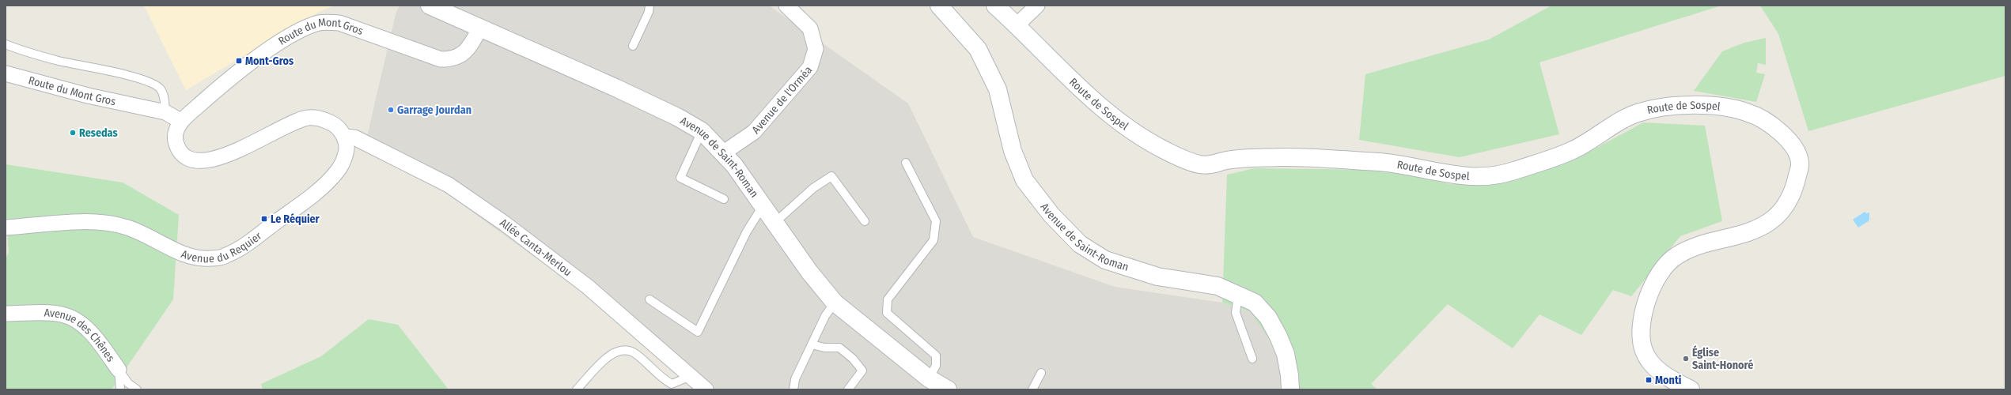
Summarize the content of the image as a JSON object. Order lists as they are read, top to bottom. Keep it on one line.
{"streets":{"main road":["Route de Sospel","Avenue de Saint-Roman"],"street":["Route du Mont Gros","Avenue de l'Orméa","Avenue du Requier","Allée Canta-Merlou","Avenue des Chênes"]},"crossings":[["Route du Mont Gros","Avenue de Saint-Roman"],["Avenue de l'Orméa","Avenue de Saint-Roman"],["Avenue du Requier","Allée Canta-Merlou"]],"places":{"transit":["Mont-Gros","Le Réquier","Monti"],"other":["Garrage Jourdan","Resedas","Église Saint-Honoré"]}}
